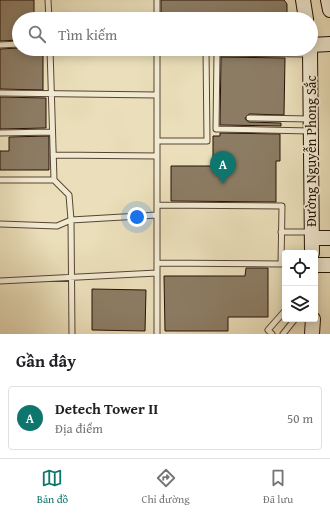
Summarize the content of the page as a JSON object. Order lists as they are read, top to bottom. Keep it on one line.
{"streets":{"main road":["Đường Nguyễn Phong Sắc"]},"page":{"search":"Tìm kiếm","pins":"A","heading":"Gần đây","list":[{"mark":"A","name":"Detech Tower II","note":"Địa điểm","value":"50 m"}],"nav":["Bản đồ","Chỉ đường","Đã lưu"]}}
